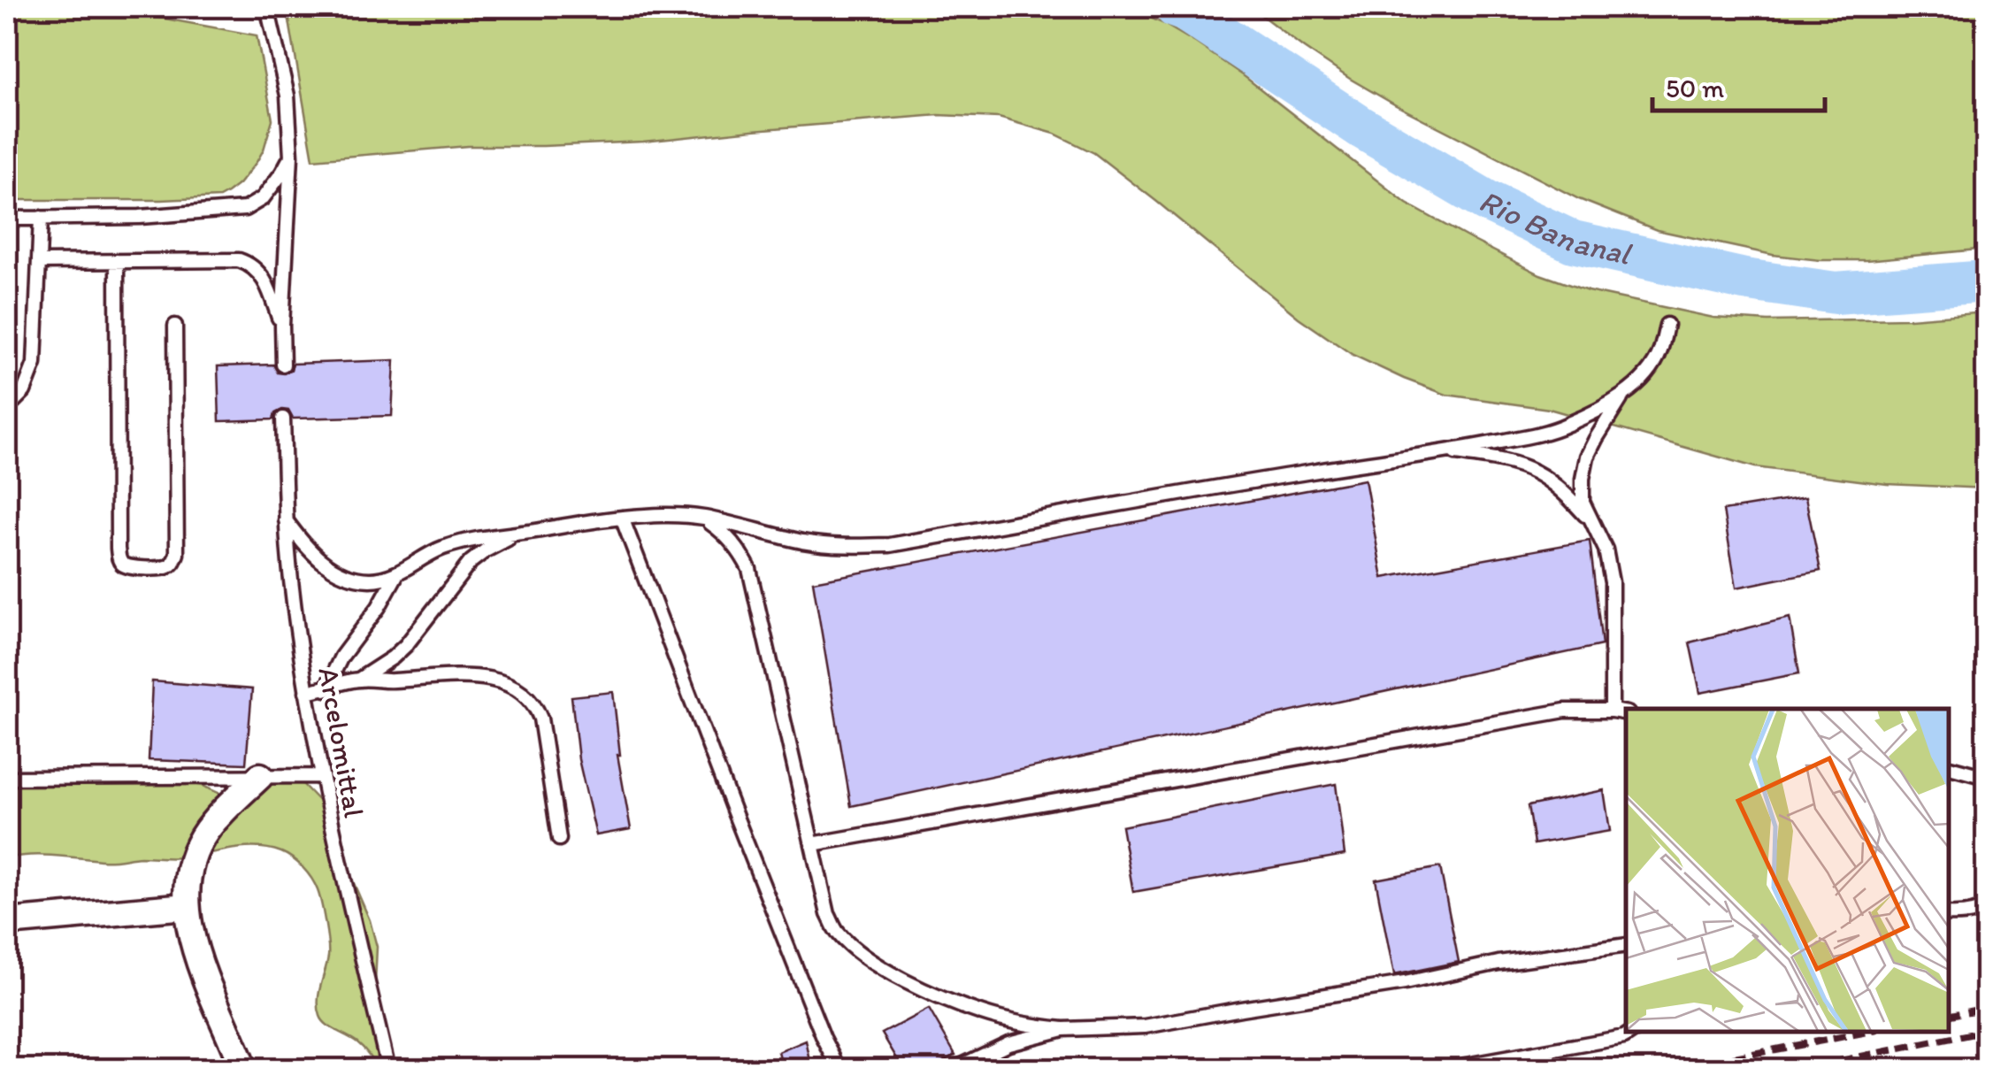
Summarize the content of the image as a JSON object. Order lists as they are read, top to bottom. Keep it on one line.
{"streets":{"lane":["Arcelomittal"]},"water":["Rio Bananal"],"scale_bar":"50 m"}
